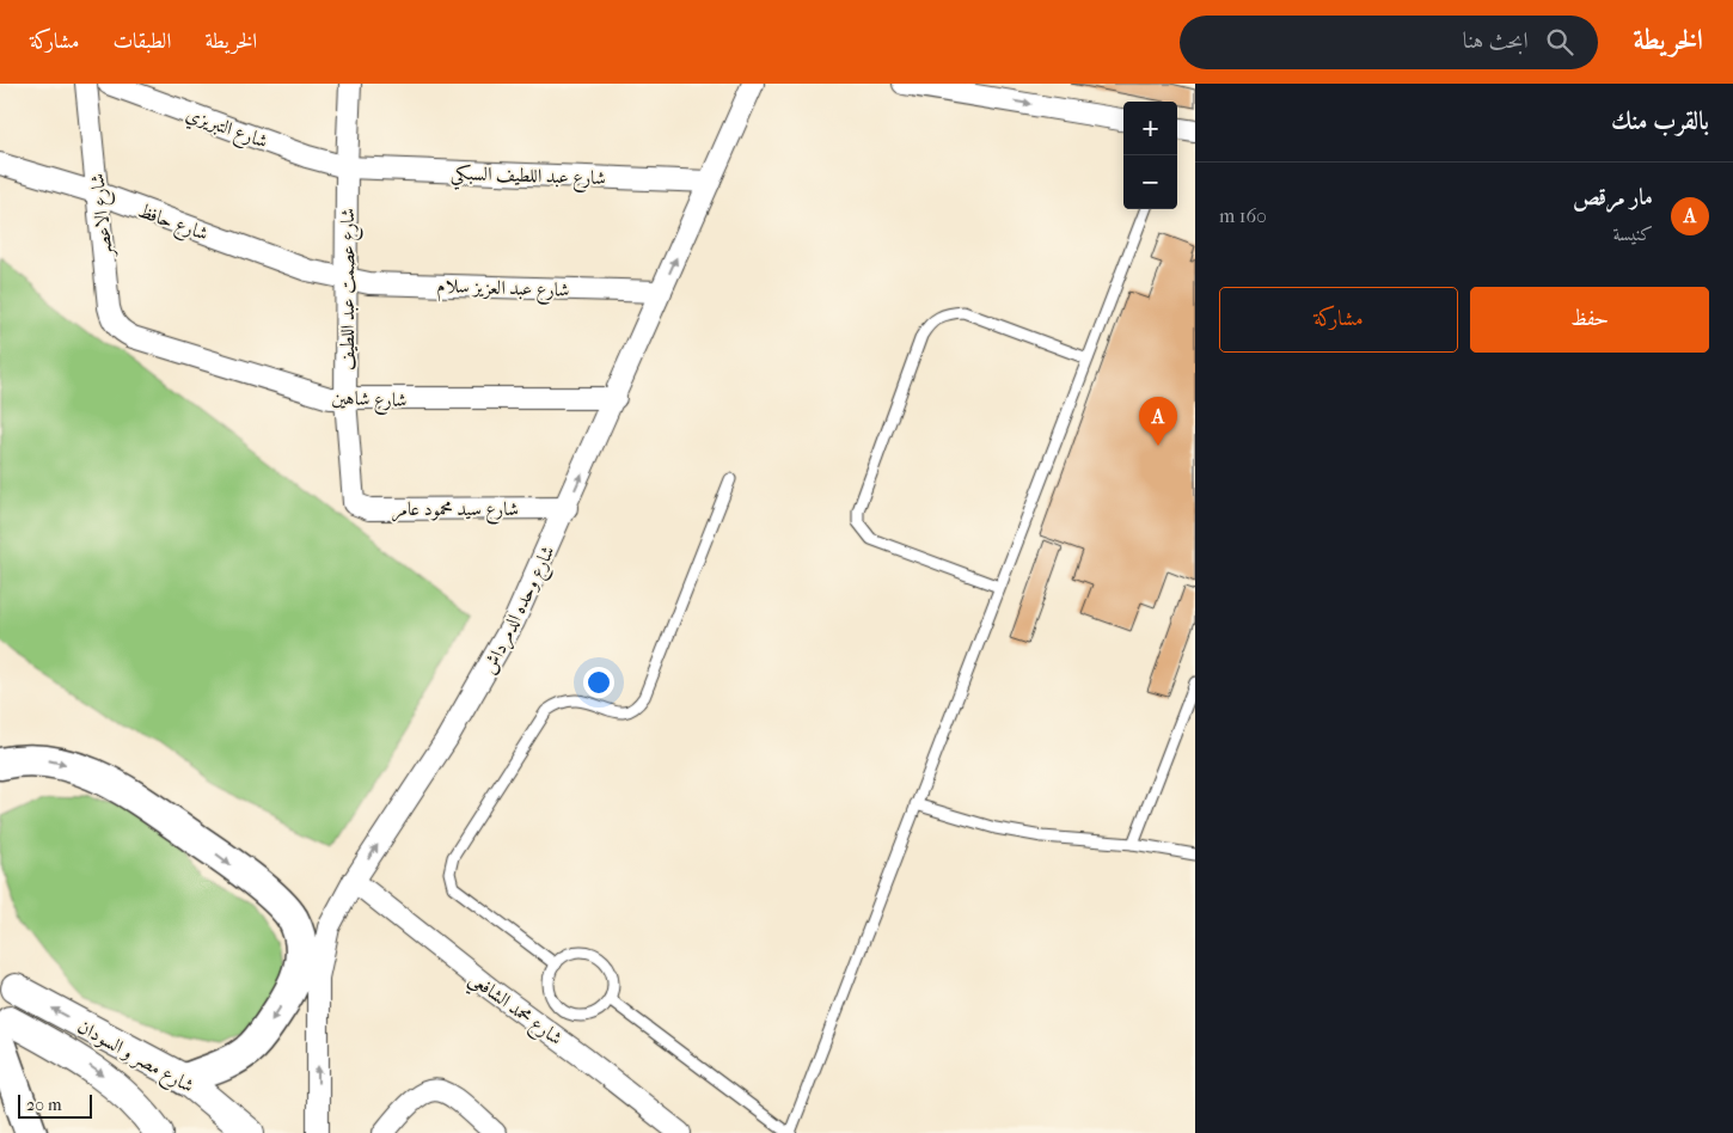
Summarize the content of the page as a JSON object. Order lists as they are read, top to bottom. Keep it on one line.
{"streets":{"main road":["شارع مصر و السودان"],"street":["شارع التبريزي","شارع عبد اللطيف السبكي","شارع الاعصر","شارع حافظ","شارع عبد العزيز سلام","شارع عصمت عبد اللطيف","شارع شاهين","شارع سيد محمود عامر","شارع وحده الدمرداش","شارع محمد الشافعي"]},"crossings":[["شارع التبريزي","شارع عبد اللطيف السبكي"],["شارع التبريزي","شارع عصمت عبد اللطيف"],["شارع عبد اللطيف السبكي","شارع عصمت عبد اللطيف"],["شارع عبد اللطيف السبكي","شارع وحده الدمرداش"],["شارع الاعصر","شارع حافظ"],["شارع الاعصر","شارع شاهين"],["شارع حافظ","شارع عبد العزيز سلام"],["شارع حافظ","شارع عصمت عبد اللطيف"],["شارع عبد العزيز سلام","شارع عصمت عبد اللطيف"],["شارع عبد العزيز سلام","شارع وحده الدمرداش"],["شارع عصمت عبد اللطيف","شارع شاهين"],["شارع عصمت عبد اللطيف","شارع سيد محمود عامر"],["شارع شاهين","شارع وحده الدمرداش"],["شارع سيد محمود عامر","شارع وحده الدمرداش"],["شارع وحده الدمرداش","شارع محمد الشافعي"]],"one_way":["شارع وحده الدمرداش"],"scale_bar":"20 m","page":{"header":"الخريطة","search":"ابحث هنا","nav":["الخريطة","الطبقات","مشاركة"],"heading":"بالقرب منك","map_buttons":["+","−"],"list":[{"mark":"A","name":"مار مرقص","note":"كنيسة","value":"160 m"}],"buttons":["حفظ","مشاركة"],"pins":"A","scale":"20 m"}}
